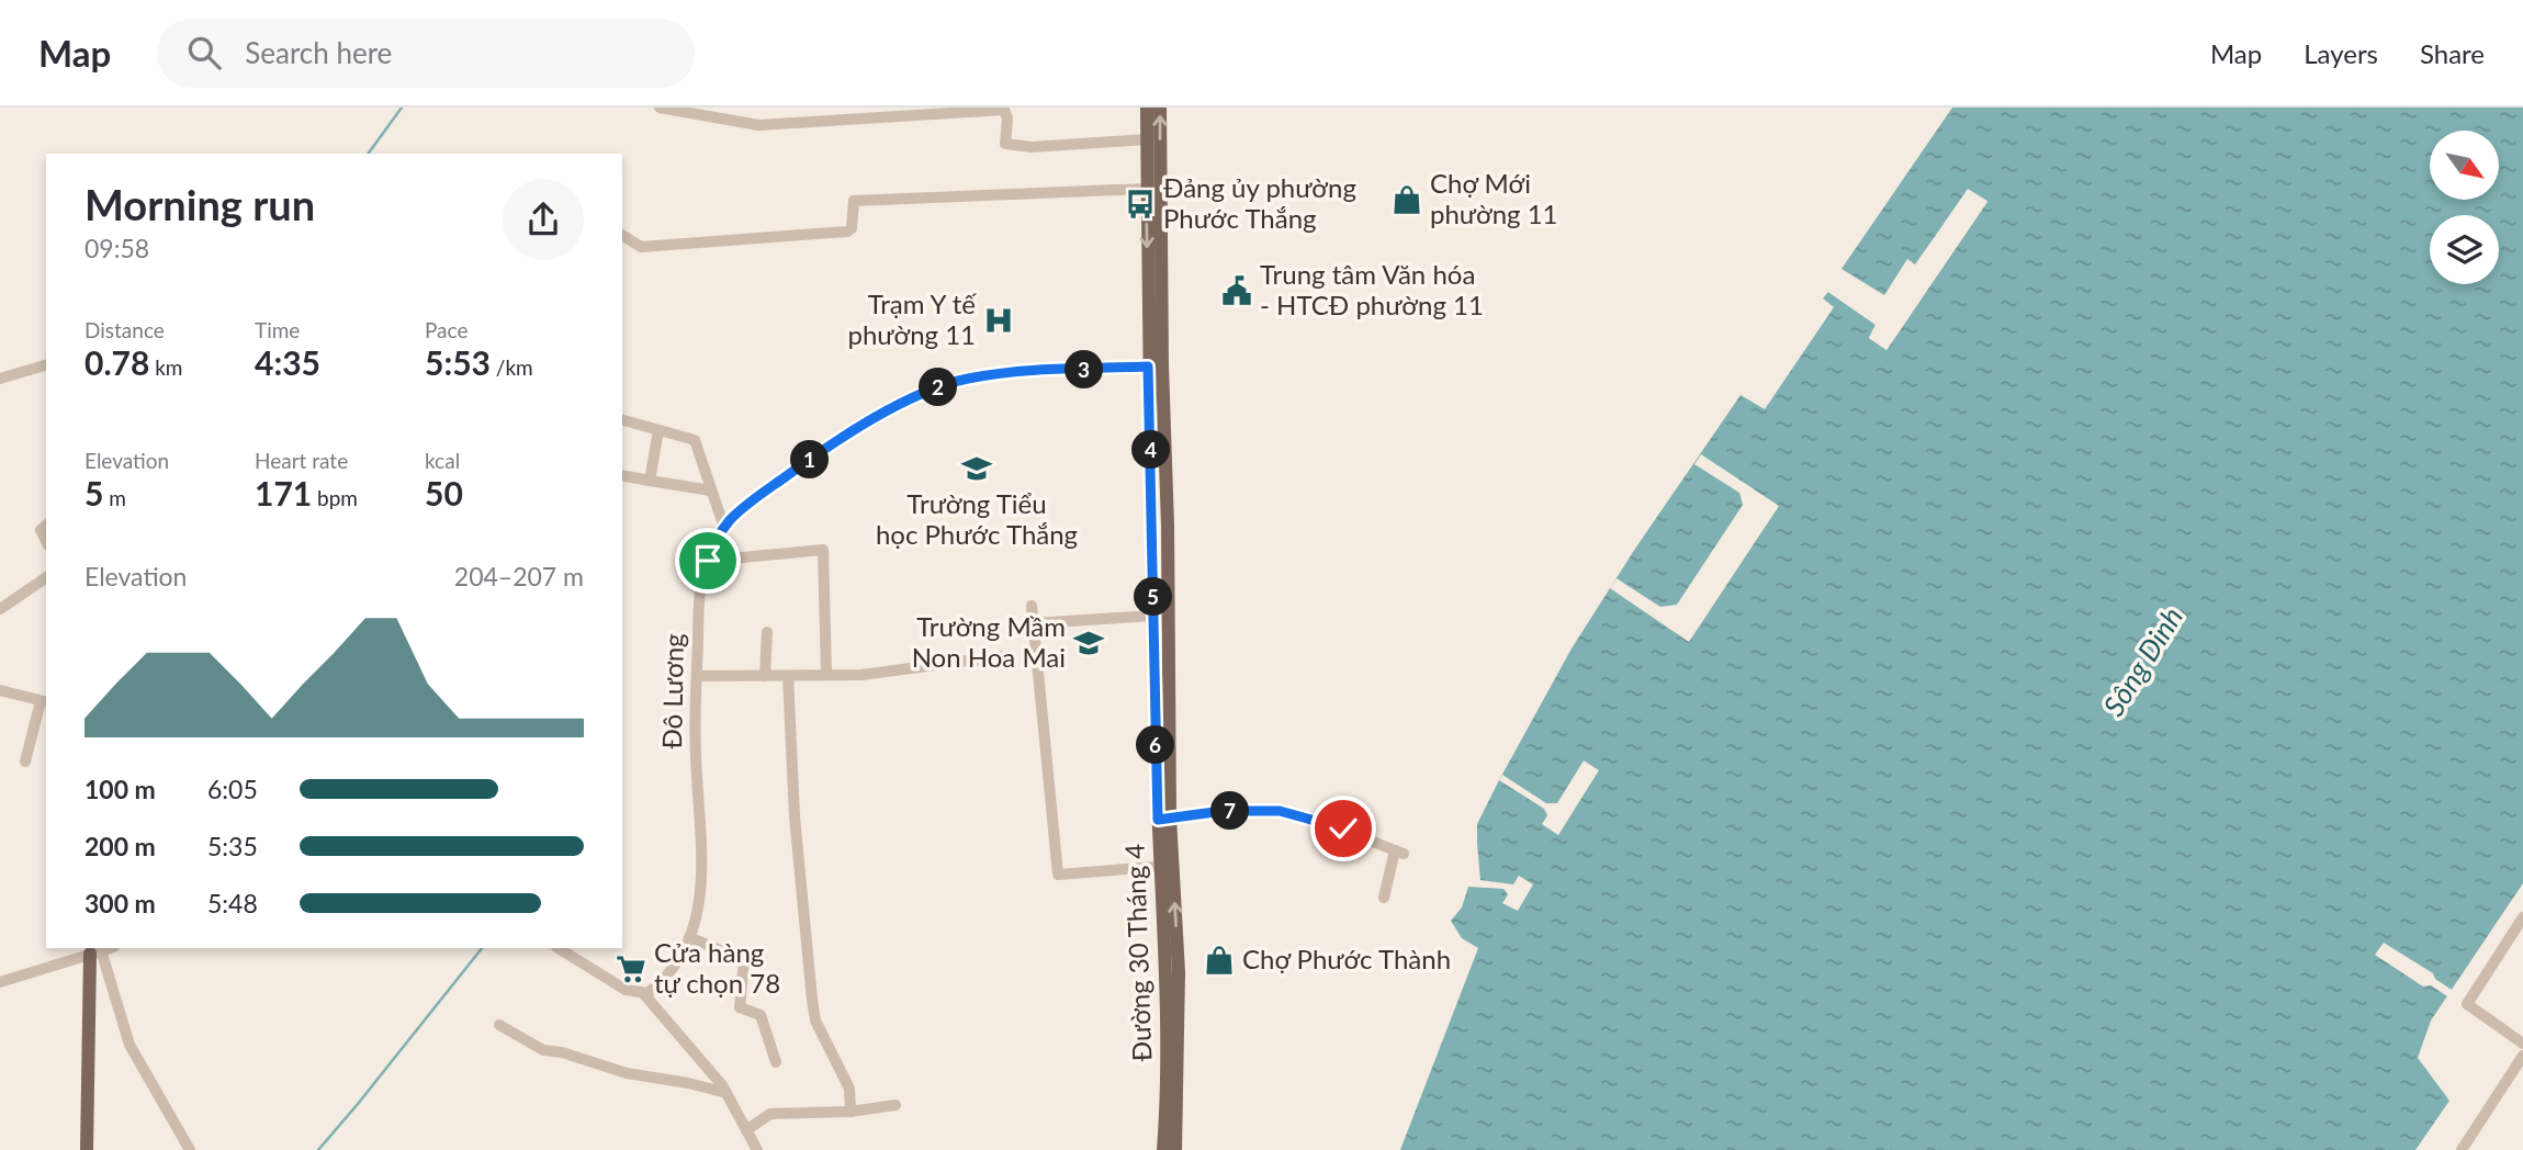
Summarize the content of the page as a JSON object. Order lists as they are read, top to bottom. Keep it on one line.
{"streets":{"main road":["Đường 30 Tháng 4"],"street":["Đô Lương"]},"crossings":[["Đô Lương","Đường 30 Tháng 4"]],"water":["Sông Dinh"],"places":{"shop":["Chợ Mới phường 11","Chợ Phước Thành"],"bus stop":["Đảng ủy phường Phước Thắng"],"public building":["Trung tâm Văn hóa - HTCĐ phường 11"],"hospital":["Trạm Y tế phường 11"],"school or university":["Trường Tiểu học Phước Thắng","Trường Mầm Non Hoa Mai"],"supermarket":["Cửa hàng tự chọn 78"]},"north":"bottom right","page":{"header":"Map","search":"Search here","nav":["Map","Layers","Share"],"heading":["Morning run","09:58"],"stats":[["Distance","0.78 km"],["Time","4:35"],["Pace","5:53 /km"],["Elevation","5 m"],["Heart rate","171 bpm"],["kcal","50"]],"pins":["3","2","4","1","5","6","7"],"chart":["Elevation","204–207 m"],"list":[{"name":"100 m","note":"6:05"},{"name":"200 m","note":"5:35"},{"name":"300 m","note":"5:48"}]}}
